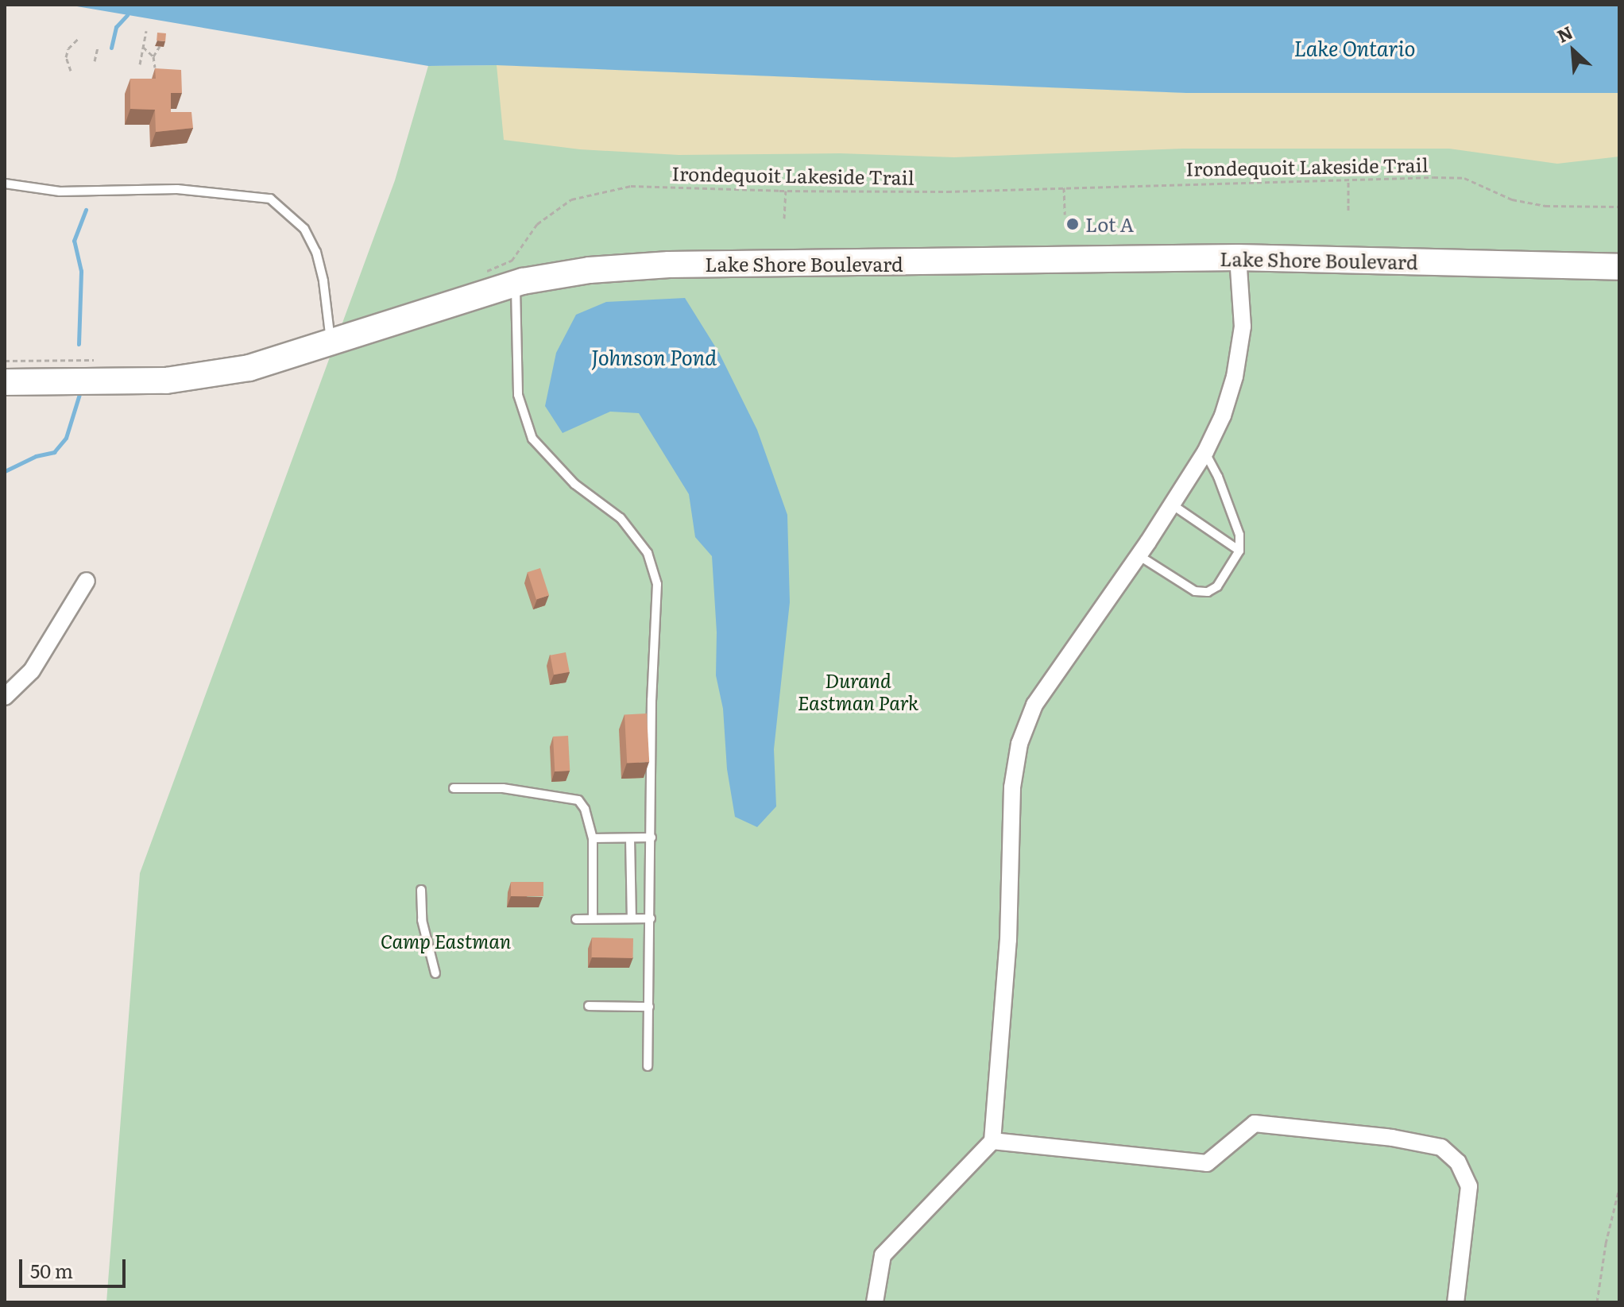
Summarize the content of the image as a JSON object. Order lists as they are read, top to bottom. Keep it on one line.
{"streets":{"main road":["Lake Shore Boulevard"],"path":["Irondequoit Lakeside Trail"]},"water":["Lake Ontario","Johnson Pond"],"parks":["Durand Eastman Park","Camp Eastman"],"places":["Lot A"],"scale_bar":"50 m","north":"top left"}
